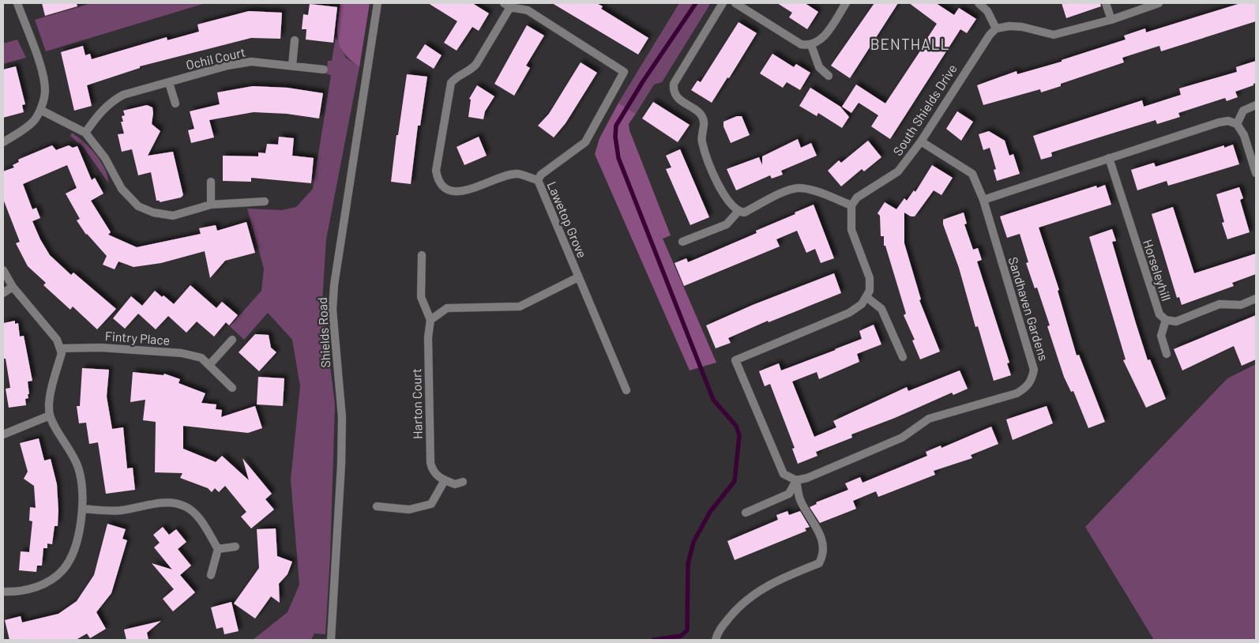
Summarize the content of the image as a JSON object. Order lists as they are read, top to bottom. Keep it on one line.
{"streets":{"street":["Ochil Court","South Shields Drive","Lawetop Grove","Horseleyhill","Sandhaven Gardens","Shields Road","Fintry Place","Harton Court"]},"districts":["BENTHALL"]}
